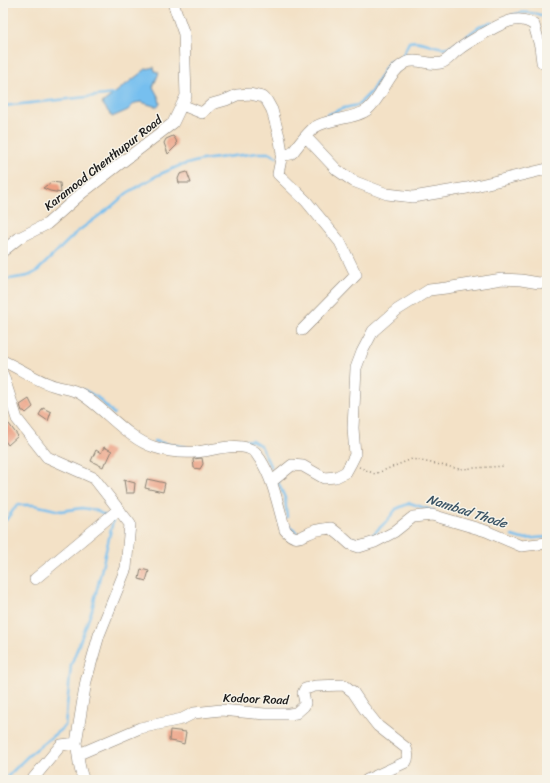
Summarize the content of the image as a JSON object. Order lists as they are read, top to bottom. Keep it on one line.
{"streets":{"street":["Karamood Chenthupur Road","Kodoor Road"]},"water":["Nambad Thode"]}
